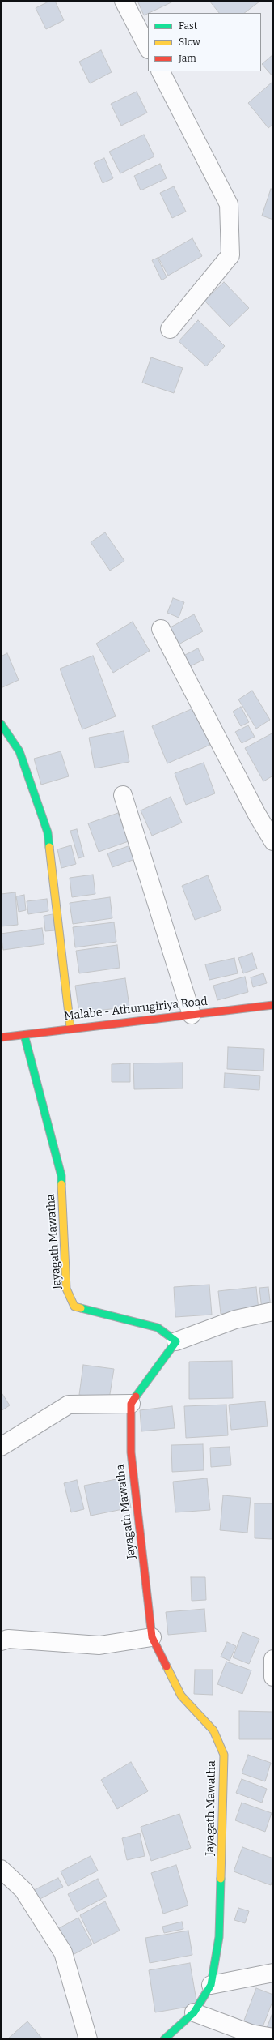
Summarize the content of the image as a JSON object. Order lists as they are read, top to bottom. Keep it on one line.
{"streets":{"street":["Malabe - Athurugiriya Road","Jayagath Mawatha"]},"crossings":[["Malabe - Athurugiriya Road","Jayagath Mawatha"]],"legend":["Fast","Slow","Jam"]}
